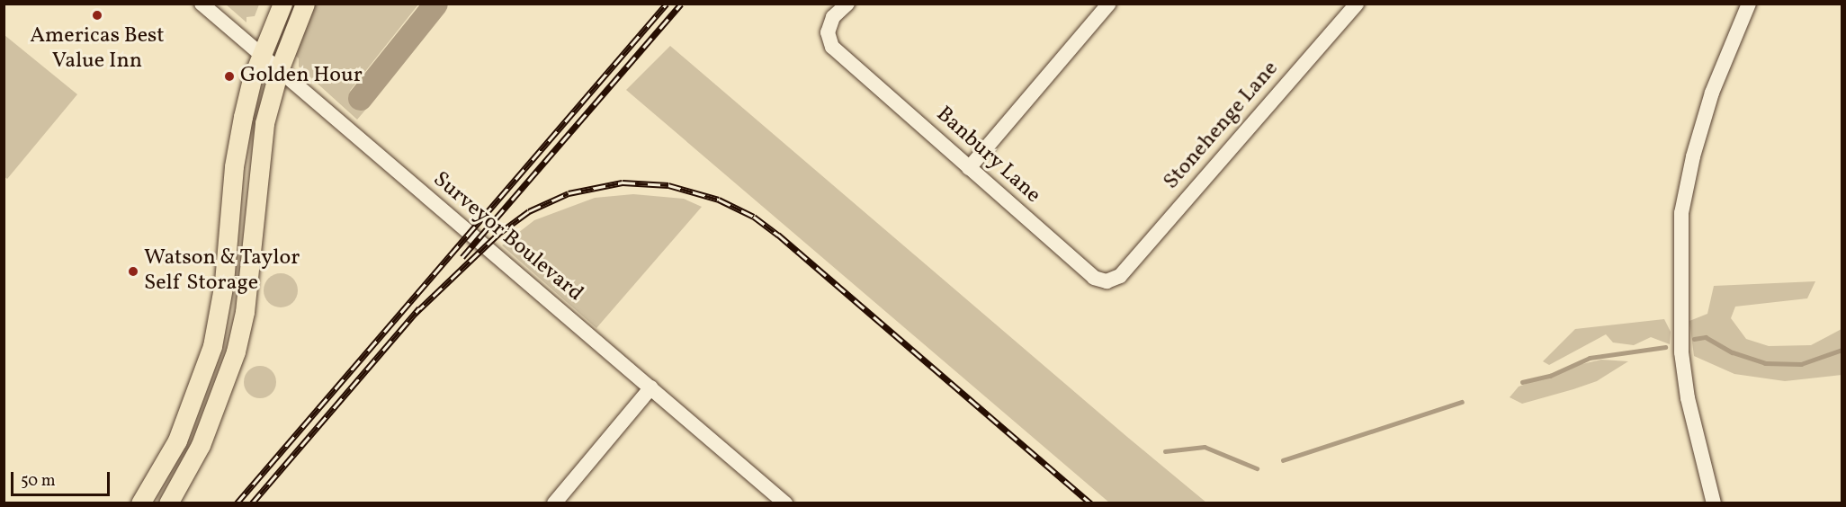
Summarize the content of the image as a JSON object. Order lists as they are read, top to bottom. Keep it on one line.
{"streets":{"street":["Stonehenge Lane","Banbury Lane","Surveyor Boulevard"]},"crossings":[["Stonehenge Lane","Banbury Lane"]],"places":["Americas Best Value Inn","Golden Hour","Watson & Taylor Self Storage"],"scale_bar":"50 m"}
